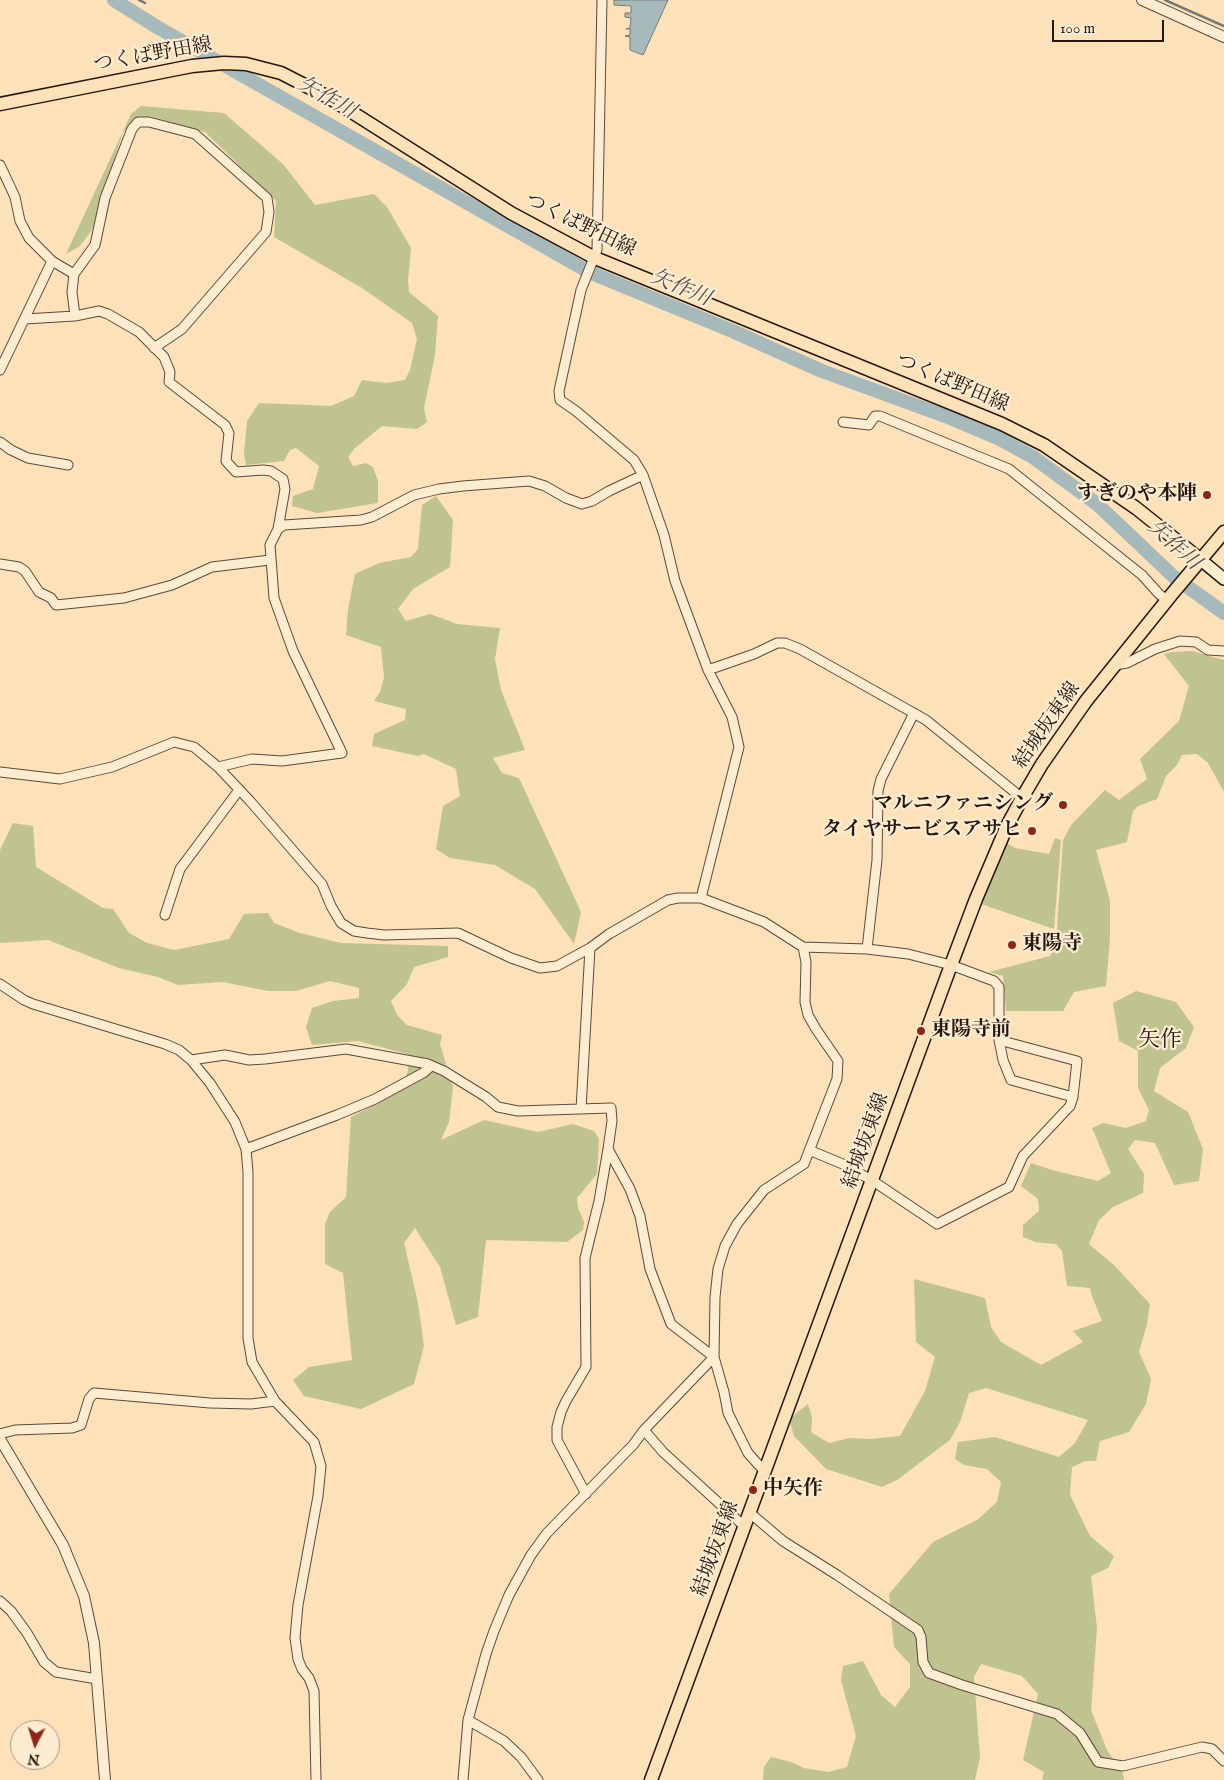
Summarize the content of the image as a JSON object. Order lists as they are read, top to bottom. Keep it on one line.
{"streets":{"main road":["つくば野田線","結城坂東線"]},"crossings":[["つくば野田線","結城坂東線"]],"districts":["矢作"],"water":["矢作川"],"places":["すぎのや本陣","マルニファニシング","タイヤサービスアサヒ","東陽寺","東陽寺前","中矢作"],"scale_bar":"100 m","north":"bottom"}
